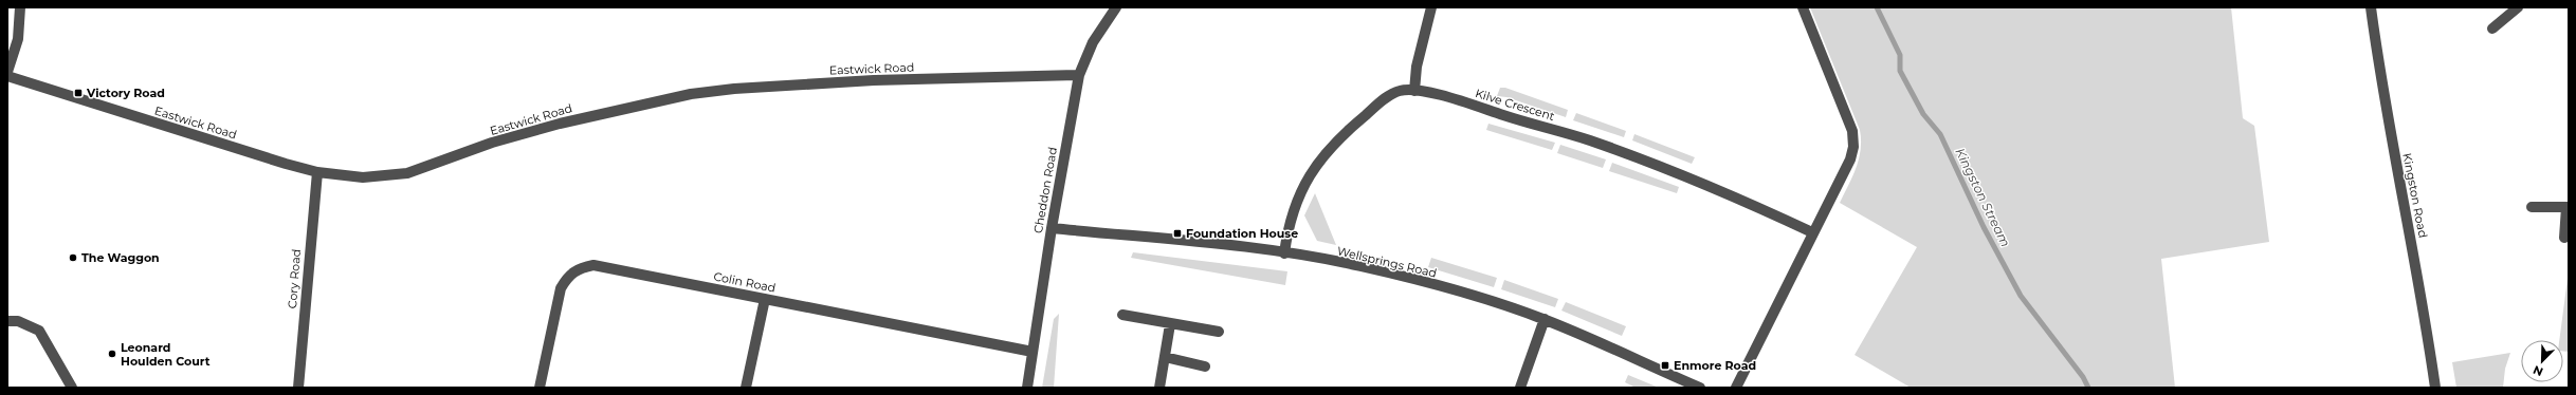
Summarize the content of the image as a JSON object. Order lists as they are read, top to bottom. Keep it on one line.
{"streets":{"street":["Eastwick Road","Kilve Crescent","Cheddon Road","Kingston Road","Wellsprings Road","Cory Road","Colin Road"]},"crossings":[["Eastwick Road","Cheddon Road"],["Eastwick Road","Cory Road"],["Kilve Crescent","Wellsprings Road"],["Cheddon Road","Wellsprings Road"],["Cheddon Road","Colin Road"]],"water":["Kingston Stream"],"places":{"transit":["Victory Road","Foundation House","Enmore Road"],"other":["The Waggon","Leonard Houlden Court"]},"north":"bottom left"}
